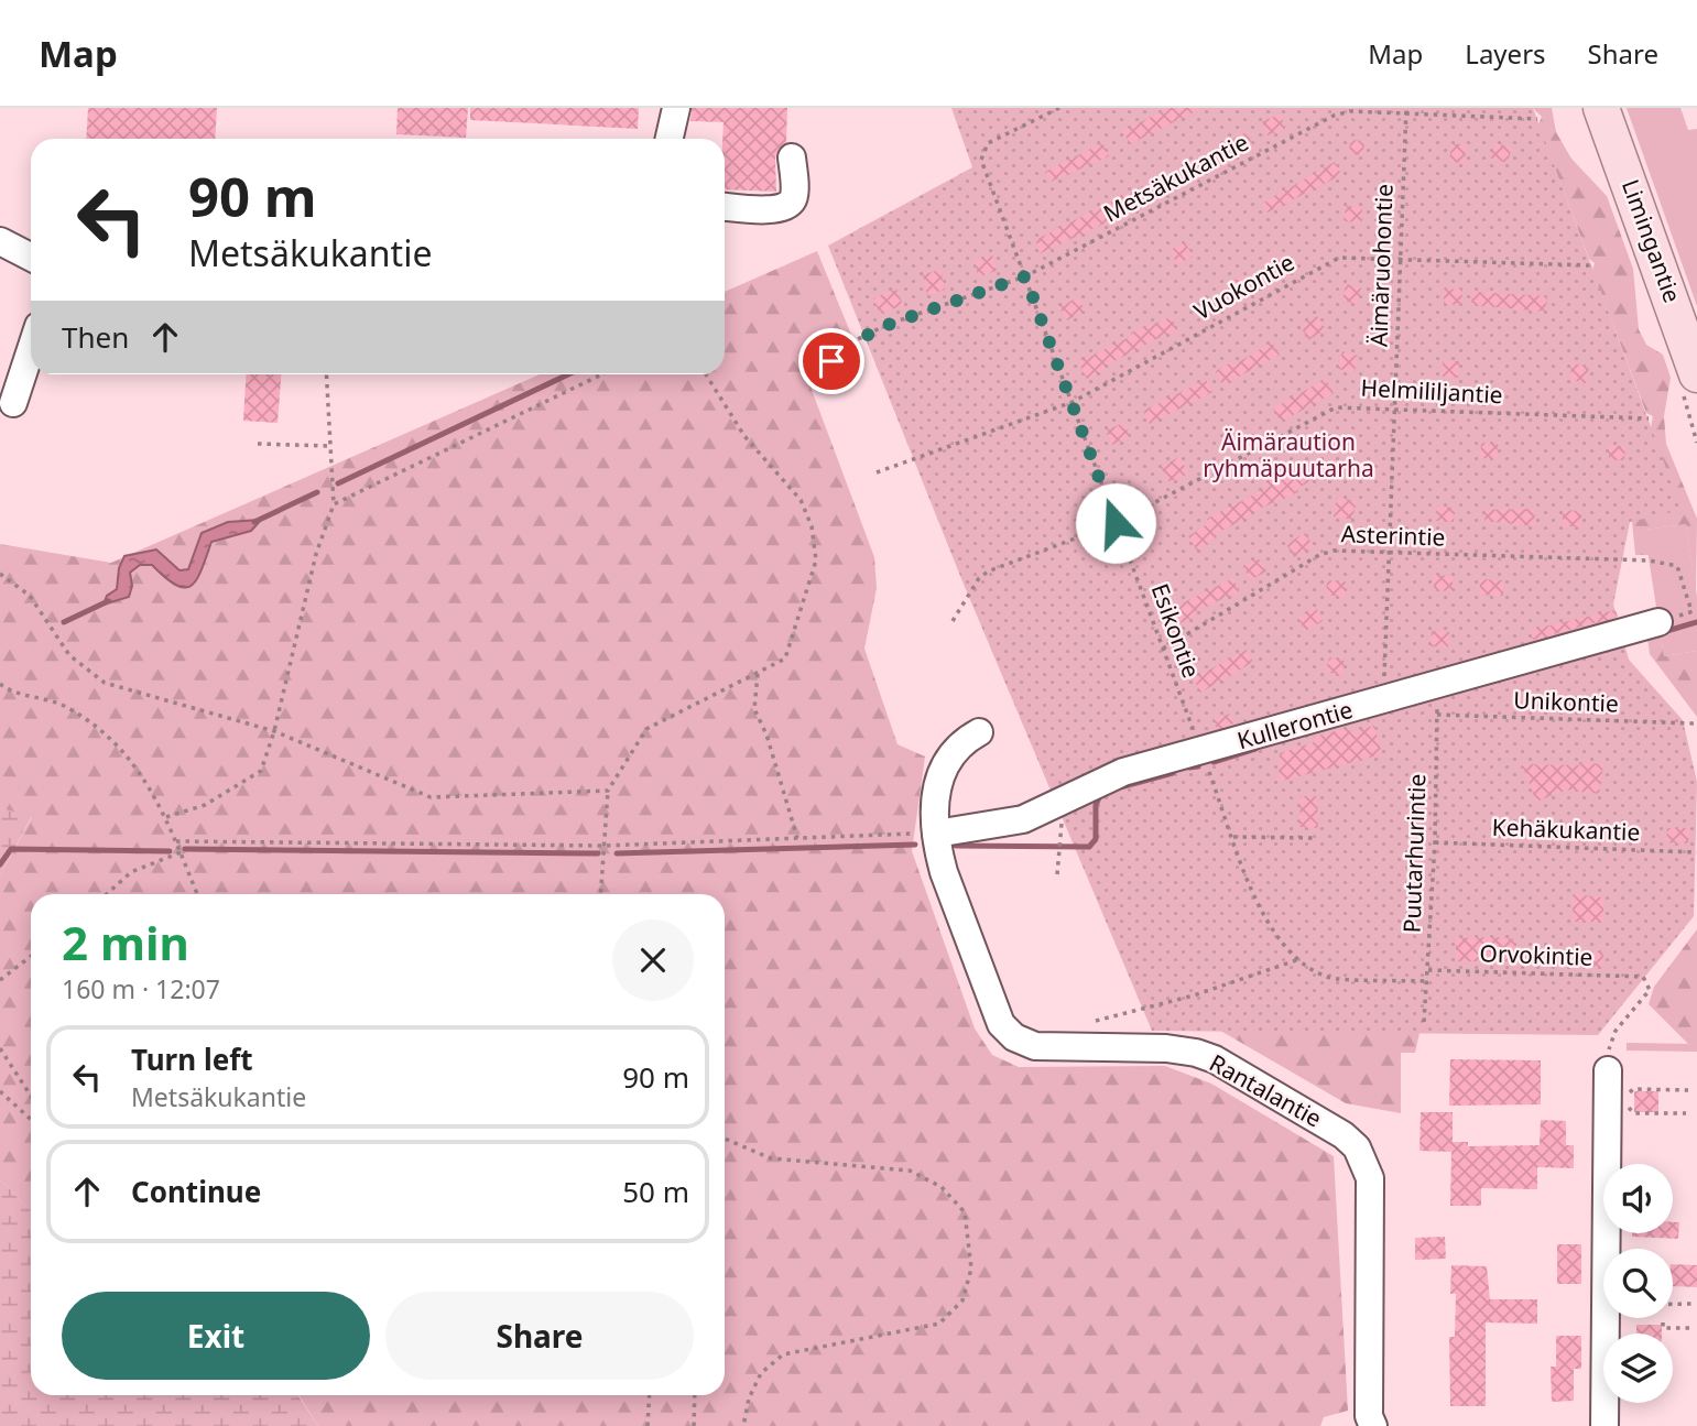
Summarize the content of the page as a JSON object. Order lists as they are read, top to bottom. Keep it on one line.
{"streets":{"main road":["Limingantie"],"street":["Kullerontie","Rantalantie"],"path":["Metsäkukantie","Äimäruohontie","Vuokontie","Helmililjantie","Asterintie","Esikontie","Unikontie","Kehäkukantie","Puutarhurintie","Orvokintie"]},"crossings":[["Metsäkukantie","Äimäruohontie"],["Metsäkukantie","Esikontie"],["Äimäruohontie","Vuokontie"],["Äimäruohontie","Helmililjantie"],["Äimäruohontie","Asterintie"],["Äimäruohontie","Kullerontie"],["Vuokontie","Esikontie"],["Helmililjantie","Esikontie"],["Asterintie","Esikontie"],["Esikontie","Kullerontie"],["Esikontie","Puutarhurintie"],["Unikontie","Puutarhurintie"],["Kullerontie","Puutarhurintie"],["Kullerontie","Rantalantie"],["Kehäkukantie","Puutarhurintie"],["Puutarhurintie","Orvokintie"]],"parks":["Äimäraution ryhmäpuutarha"],"page":{"header":"Map","nav":["Map","Layers","Share"],"turn":["90 m","Metsäkukantie"],"then":"Then","heading":["2 min","160 m · 12:07"],"list":[{"name":"Turn left","note":"Metsäkukantie","value":"90 m"},{"name":"Continue","value":"50 m"}],"buttons":["Exit","Share"]}}
